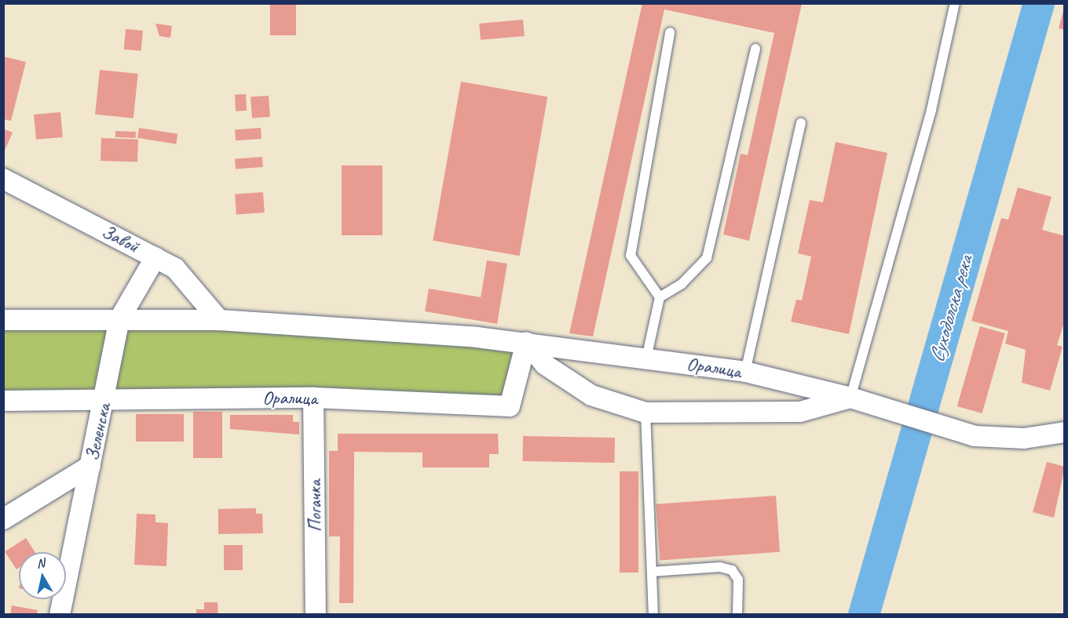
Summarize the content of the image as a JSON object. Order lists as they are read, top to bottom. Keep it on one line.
{"streets":{"street":["Завой","Оралица","Зеленска","Погачка"]},"crossings":[["Завой","Оралица"],["Завой","Зеленска"],["Оралица","Зеленска"],["Оралица","Погачка"]],"water":["Суходолска река"],"north":"top"}
